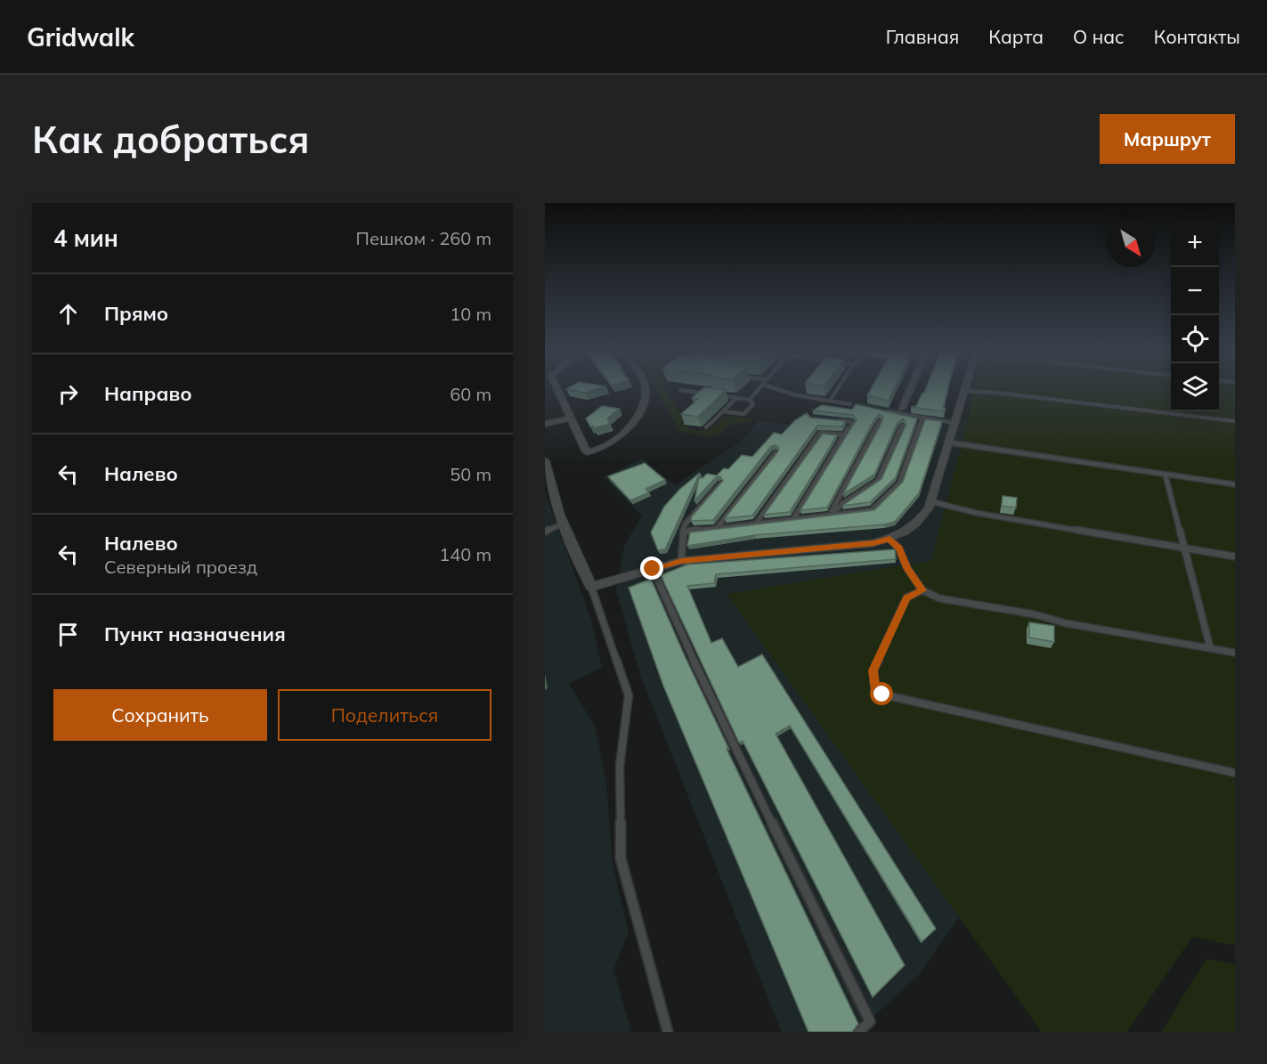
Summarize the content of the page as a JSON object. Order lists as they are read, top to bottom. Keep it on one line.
{"north":"bottom right","page":{"header":"Gridwalk","nav":["Главная","Карта","О нас","Контакты"],"buttons":["Маршрут",["Сохранить","Поделиться"]],"title":"Как добраться","heading":["4 мин","Пешком · 260 m"],"map_buttons":["+","−"],"list":[["Прямо","10 m"],["Направо","60 m"],["Налево","50 m"],["Налево","Северный проезд","140 m"],"Пункт назначения"]}}
